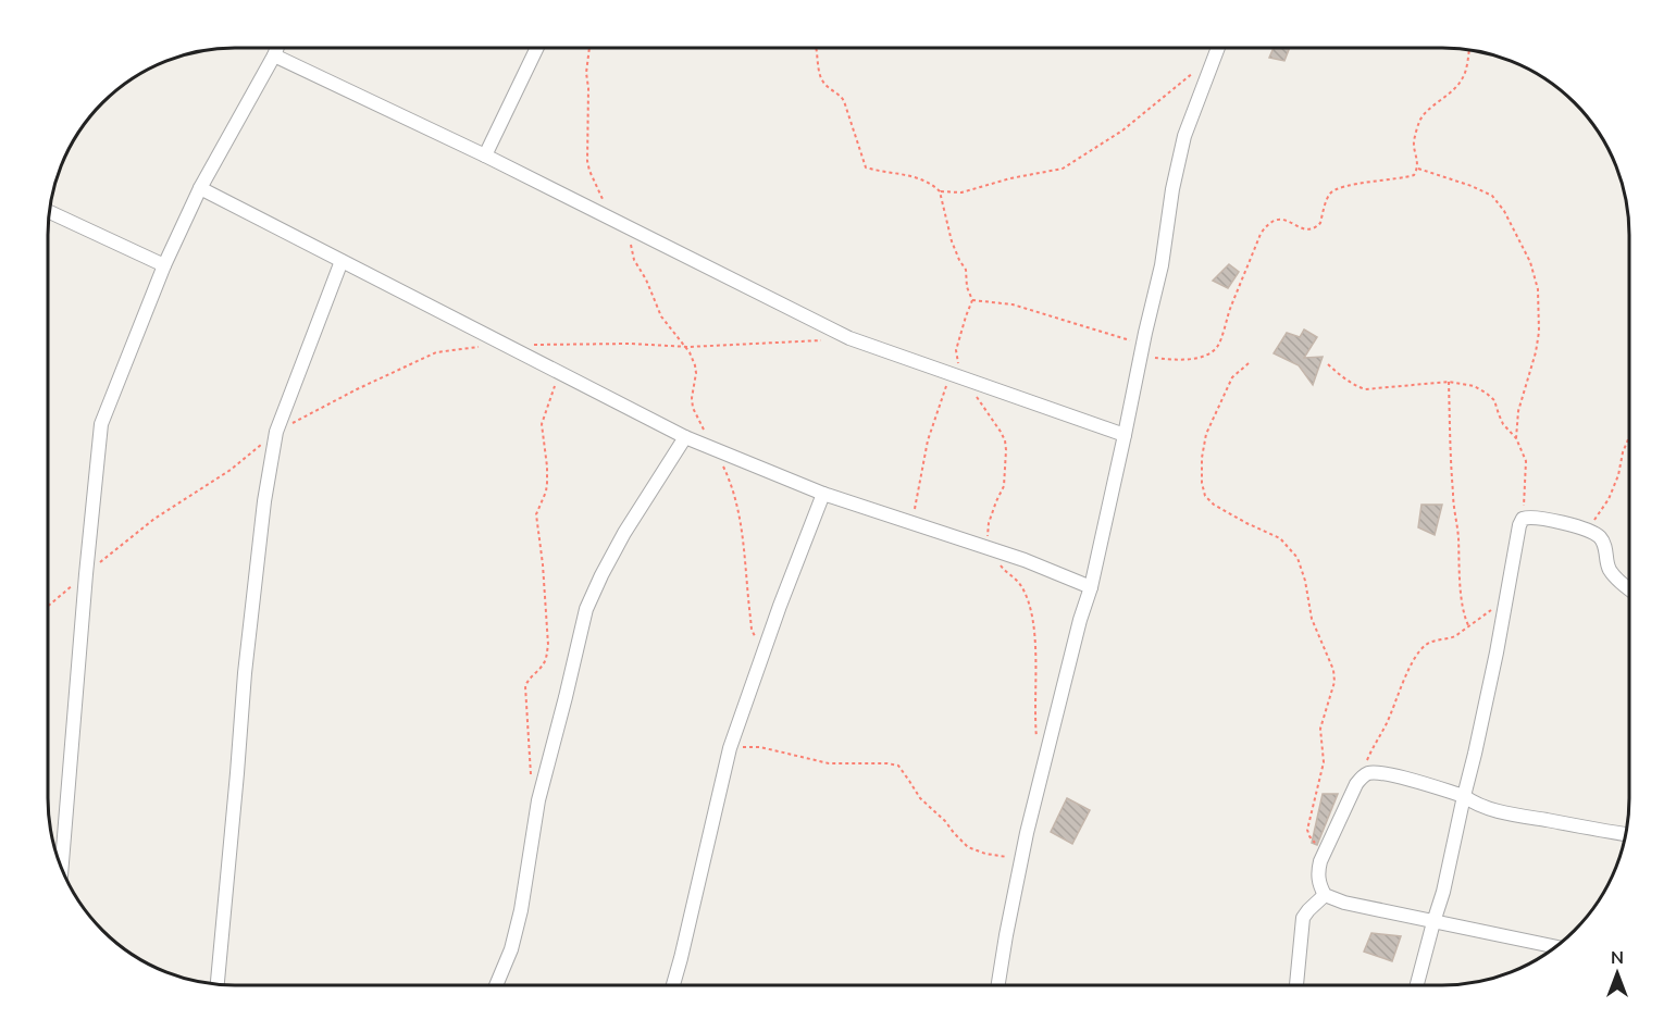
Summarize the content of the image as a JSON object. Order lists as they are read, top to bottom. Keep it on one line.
{"north":"top"}
